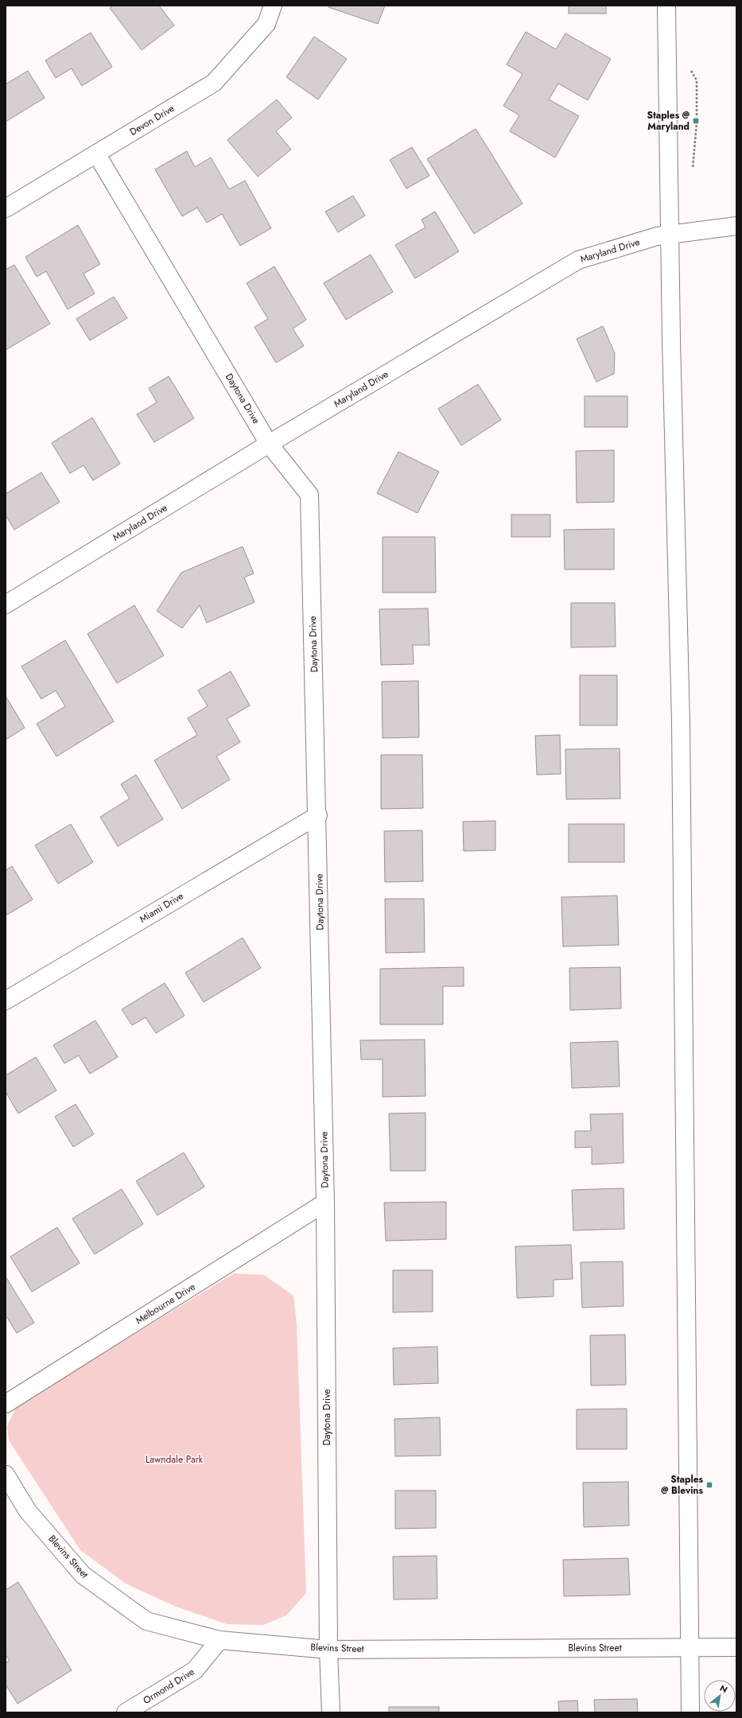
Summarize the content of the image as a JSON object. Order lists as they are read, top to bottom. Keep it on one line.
{"streets":{"street":["Devon Drive","Maryland Drive","Daytona Drive","Miami Drive","Melbourne Drive","Blevins Street","Ormond Drive"]},"crossings":[["Devon Drive","Daytona Drive"],["Maryland Drive","Daytona Drive"],["Daytona Drive","Miami Drive"],["Daytona Drive","Melbourne Drive"],["Daytona Drive","Blevins Street"],["Blevins Street","Ormond Drive"]],"parks":["Lawndale Park"],"places":{"transit":["Staples @ Maryland","Staples @ Blevins"]},"north":"top right"}
